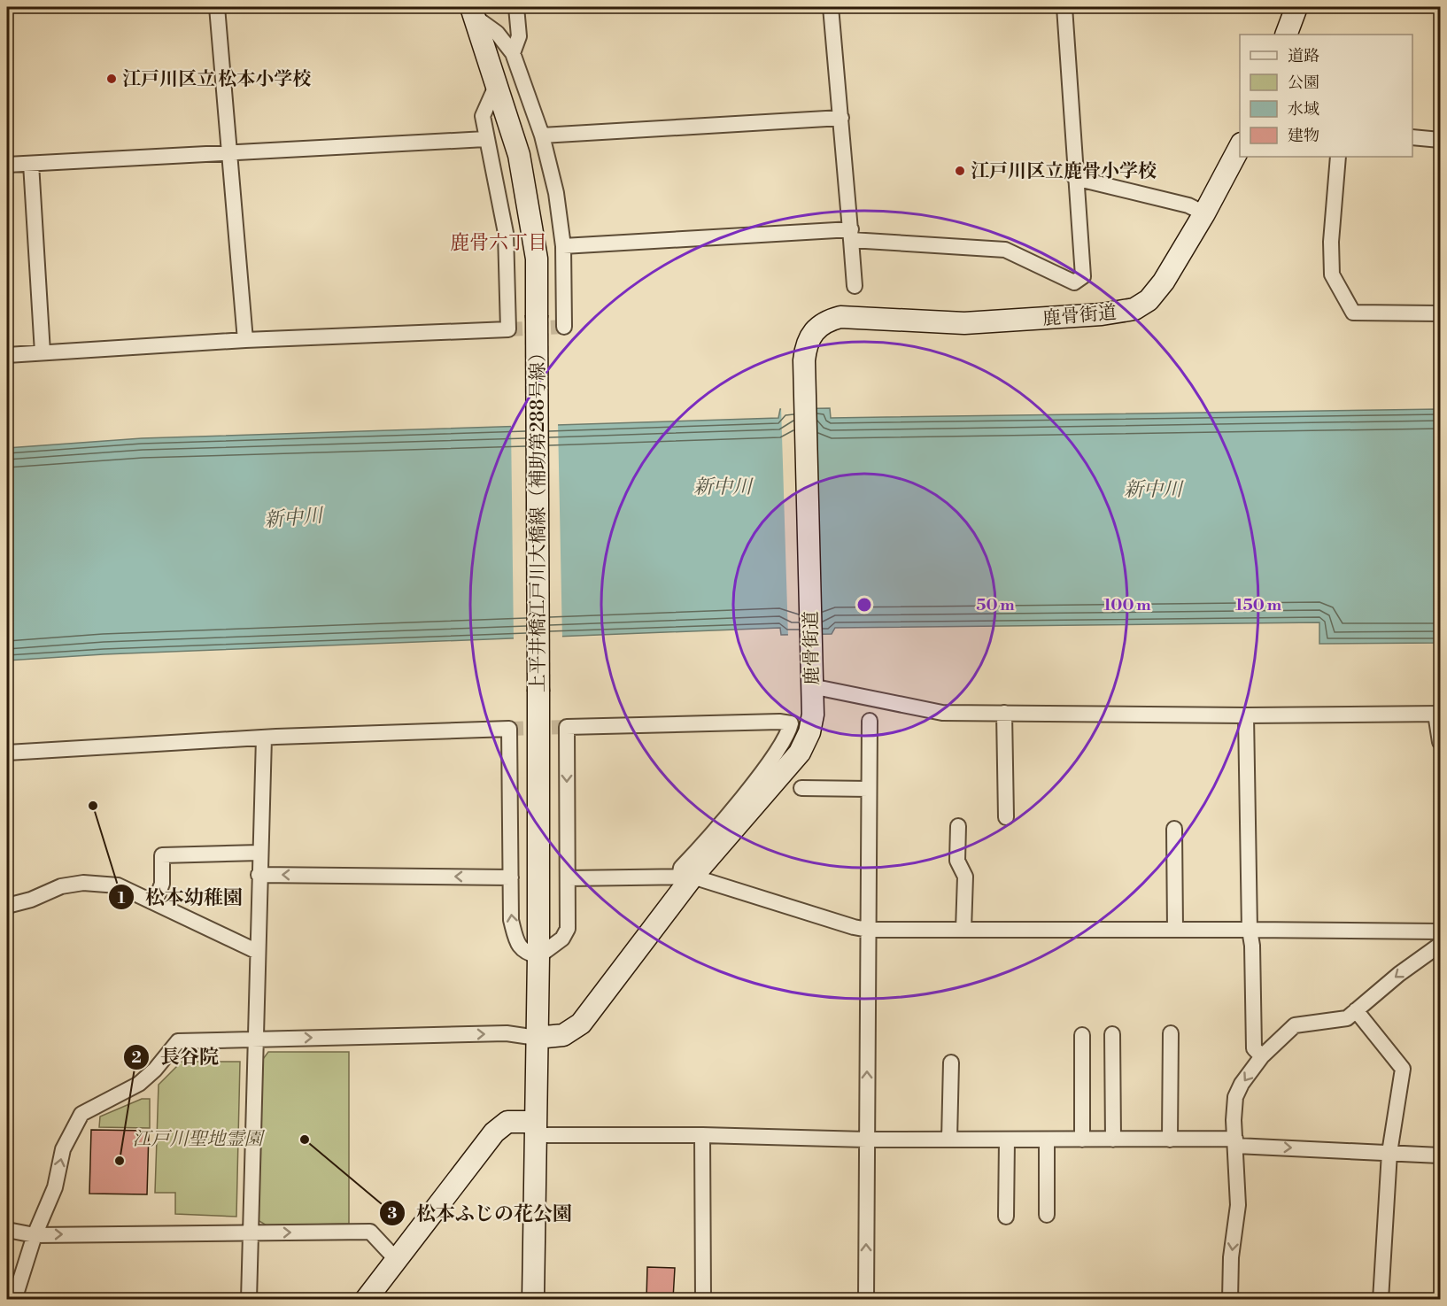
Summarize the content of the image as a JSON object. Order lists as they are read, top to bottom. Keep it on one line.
{"streets":{"street":["鹿骨街道","上平井橋江戸川大橋線（補助第288号線）"]},"crossings":[["鹿骨街道","上平井橋江戸川大橋線（補助第288号線）"]],"districts":["鹿骨六丁目"],"water":["新中川"],"parks":["江戸川聖地霊園"],"places":["江戸川区立 松本小学校","江戸川区立鹿骨小学校","松本幼稚園","松本ふじの花公園","長谷院"],"legend":["道路","公園","水域","建物"],"rings":["50 m","100 m","150 m"]}
